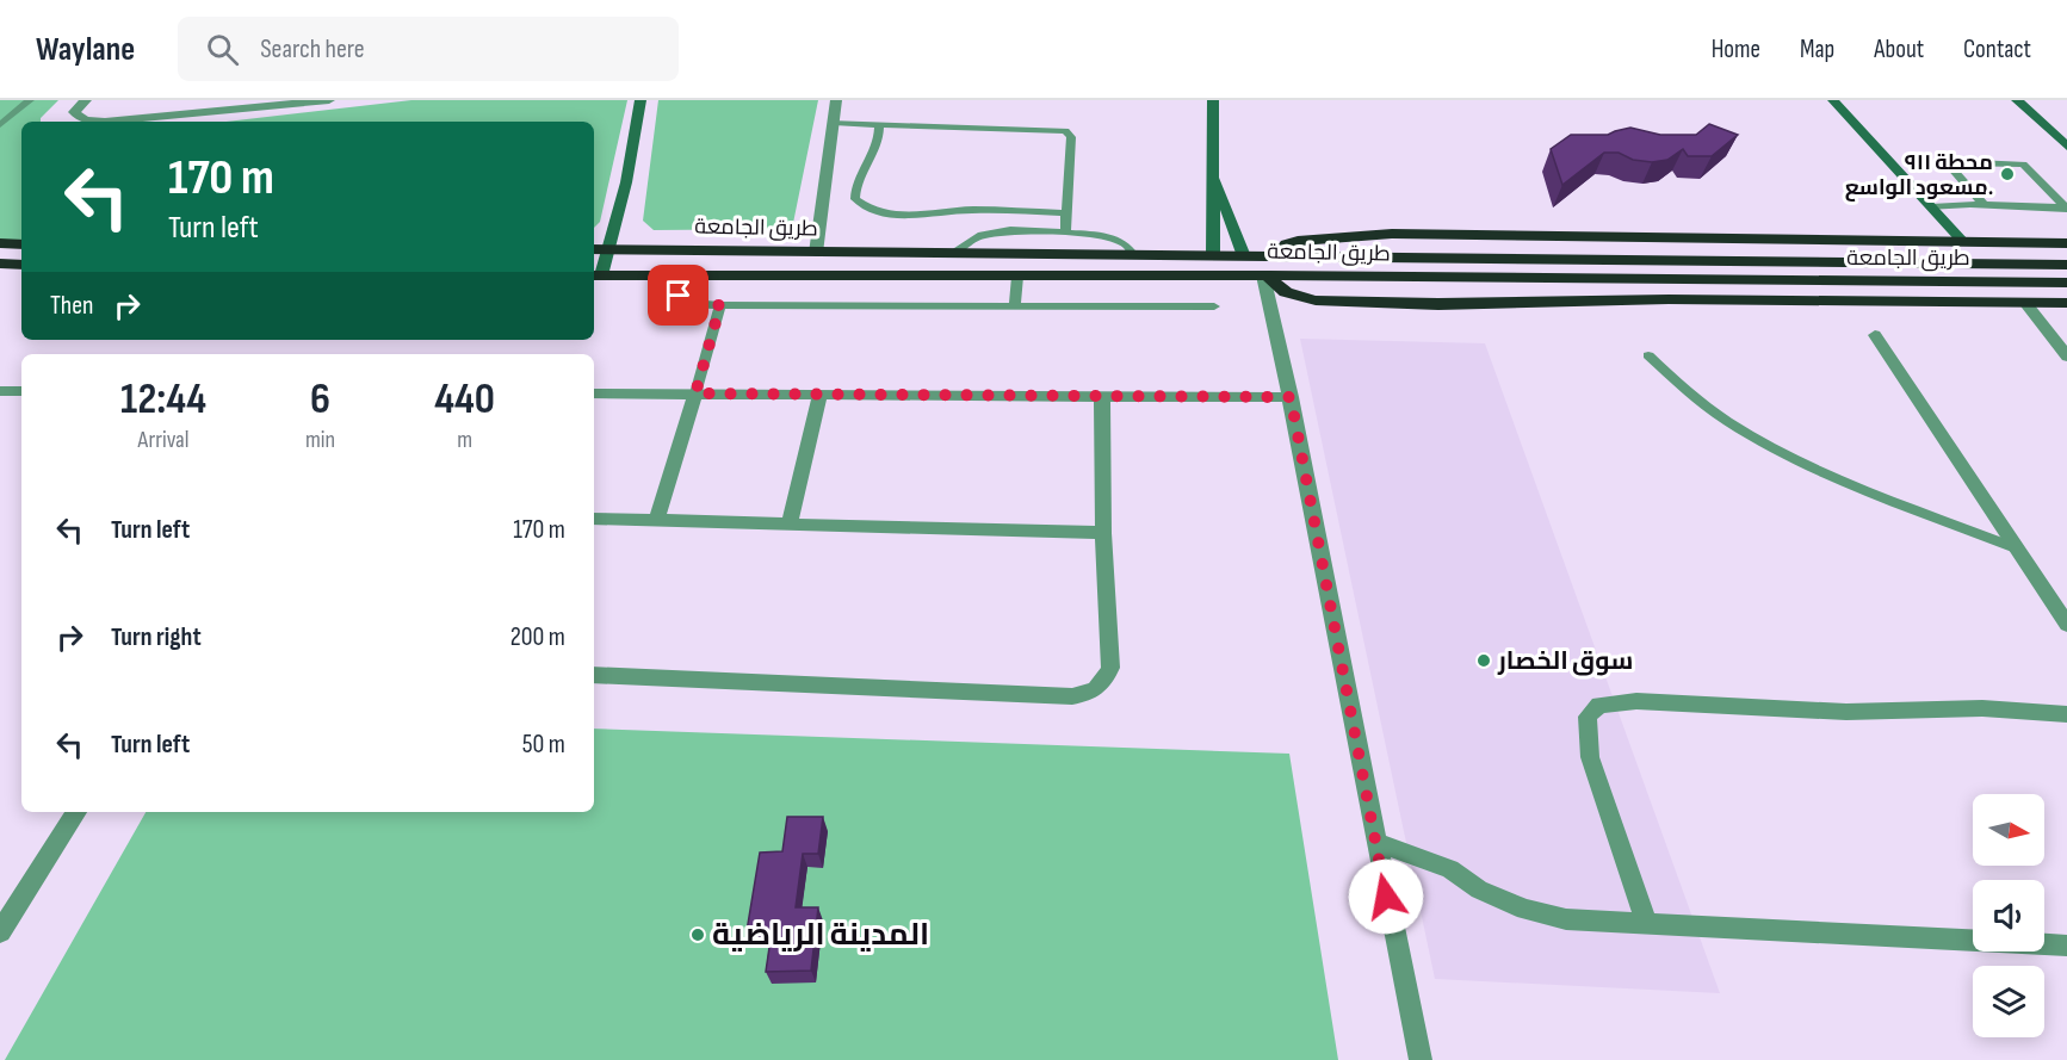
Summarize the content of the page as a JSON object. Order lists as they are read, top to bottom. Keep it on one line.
{"streets":{"highway":["طريق الجامعة"]},"places":["محطة ٩١١ مسعود الواسع.","سوق الخصار","المدينة الرياضية"],"north":"right","page":{"header":"Waylane","search":"Search here","nav":["Home","Map","About","Contact"],"turn":["170 m","Turn left"],"then":"Then","eta":["12:44","Arrival","6","min","440","m"],"list":[{"name":"Turn left","value":"170 m"},{"name":"Turn right","value":"200 m"},{"name":"Turn left","value":"50 m"}]}}
